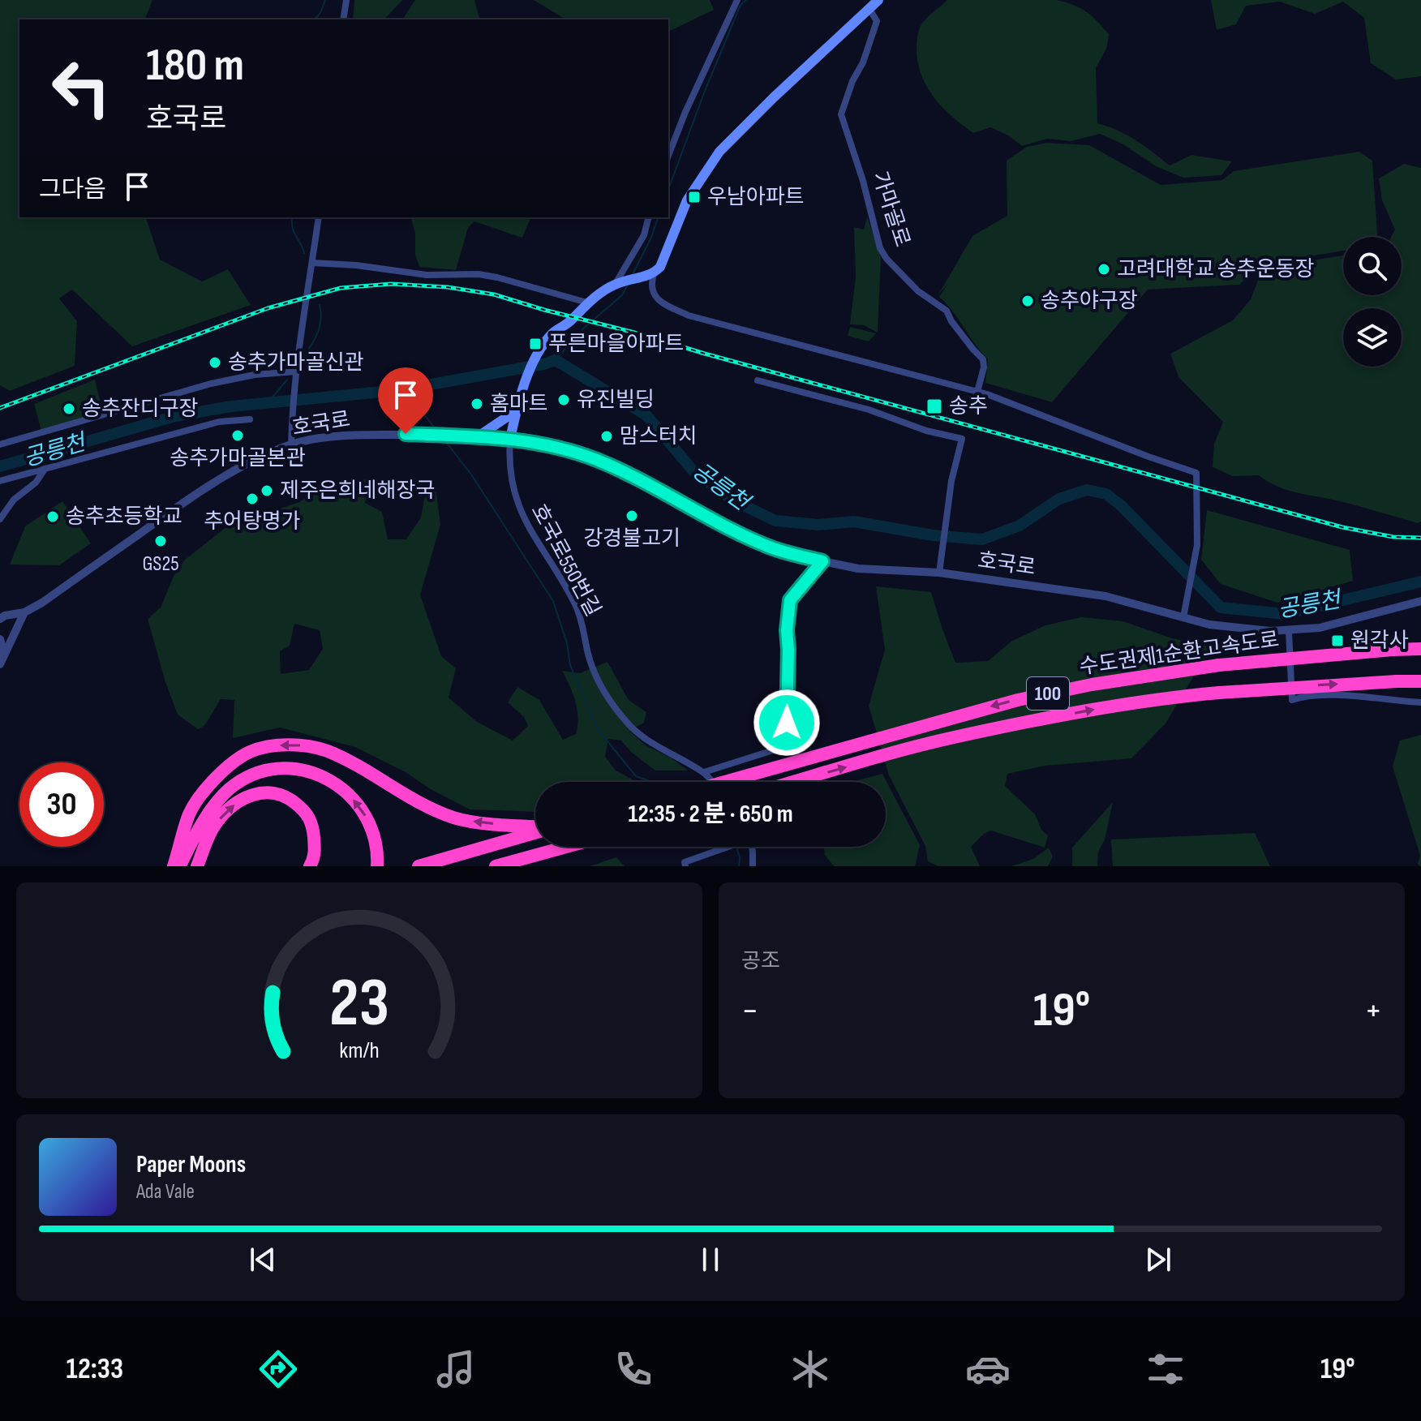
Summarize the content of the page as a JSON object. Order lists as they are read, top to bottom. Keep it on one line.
{"streets":{"highway":["수도권제1순환고속도로","100"],"street":["가마골로","호국로","호국로550번길"]},"crossings":[["호국로","호국로550번길"]],"water":["공릉천"],"places":{"transit":["우남아파트","푸른마을아파트","송추","원각사"],"other":["고려대학교 송추운동장","송추야구장","송추가마골신관","유진빌딩","홈마트","송추잔디구장","송추가마골본관","맘스터치","제주은희네해장국","추어탕명가","강경불고기","송추초등학교","GS25"]},"page":{"turn":["180 m","호국로"],"then":"그다음","limit":"30","trip":"12:35 · 2 분 · 650 m","tile":"공조","heat":["−","19°","+"],"song":["Paper Moons","Ada Vale"],"tabs":["12:33","19°"],"gauge":["23","km/h"]}}
